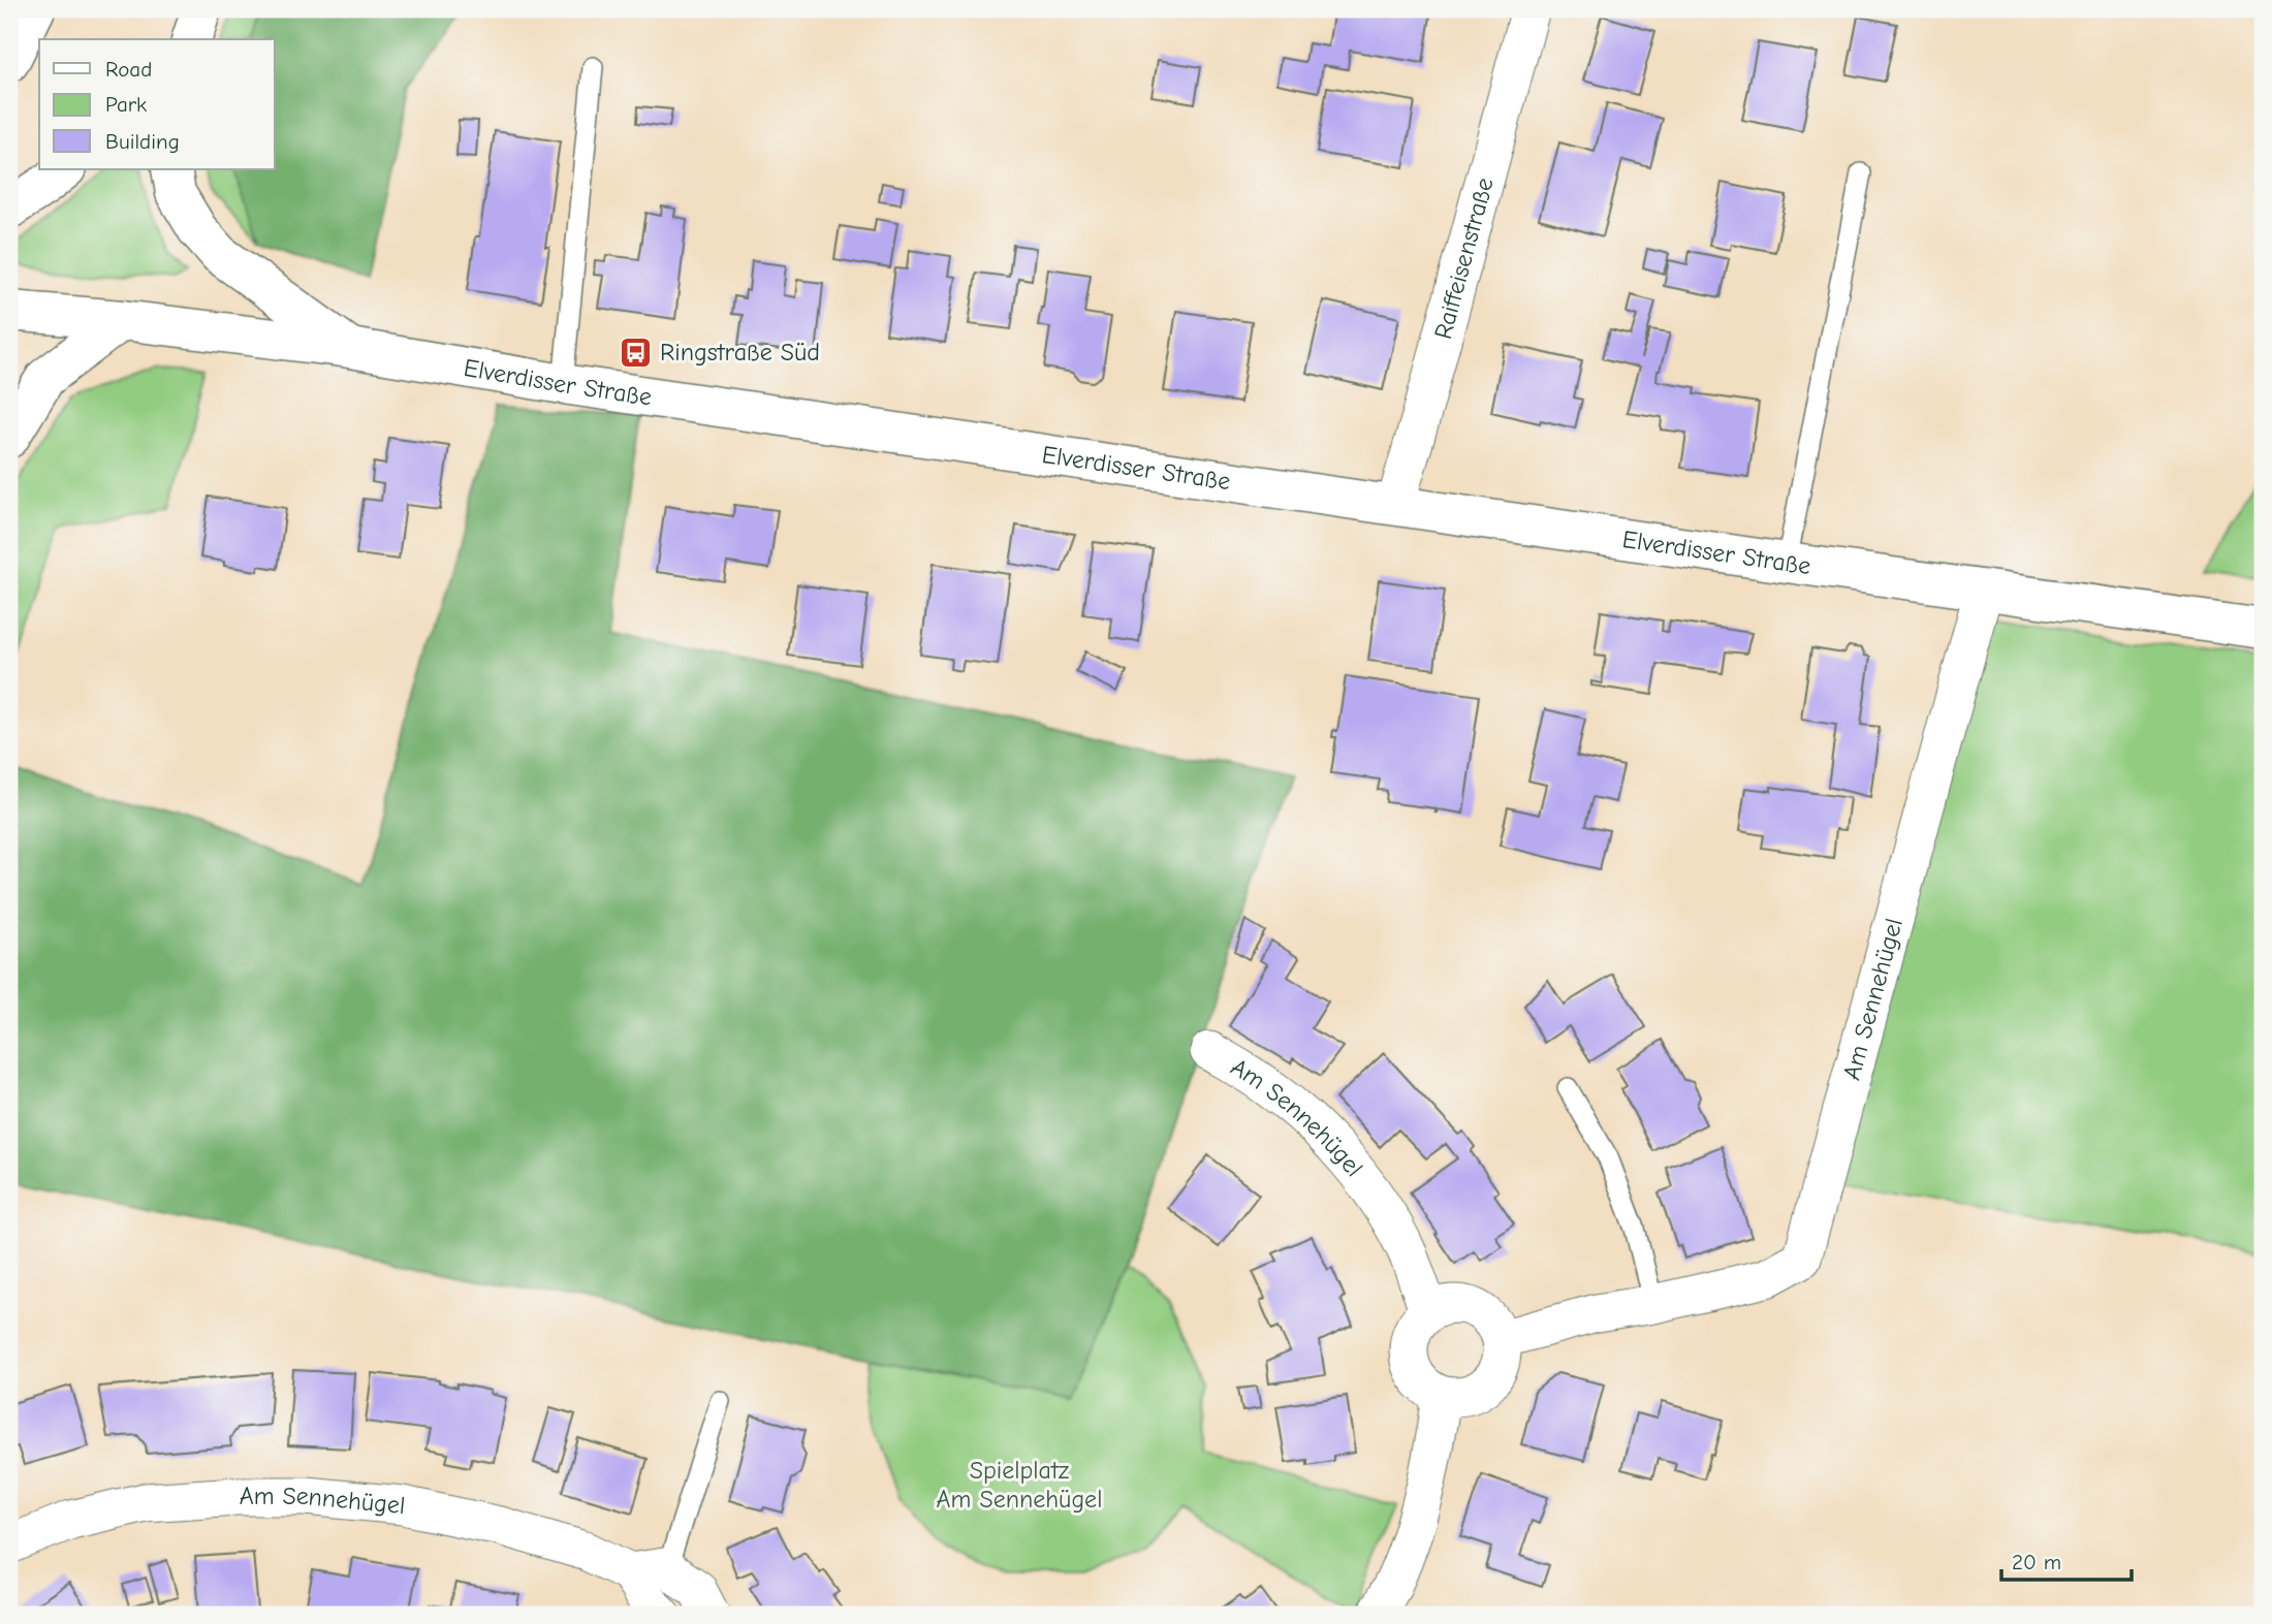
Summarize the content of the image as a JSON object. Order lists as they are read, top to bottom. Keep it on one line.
{"streets":{"main road":["Elverdisser Straße"],"street":["Raiffeisenstraße","Am Sennehügel"]},"crossings":[["Raiffeisenstraße","Elverdisser Straße"],["Elverdisser Straße","Am Sennehügel"]],"parks":["Spielplatz Am Sennehügel"],"places":{"bus stop":["Ringstraße Süd"]},"legend":["Road","Park","Building"],"scale_bar":"20 m"}
